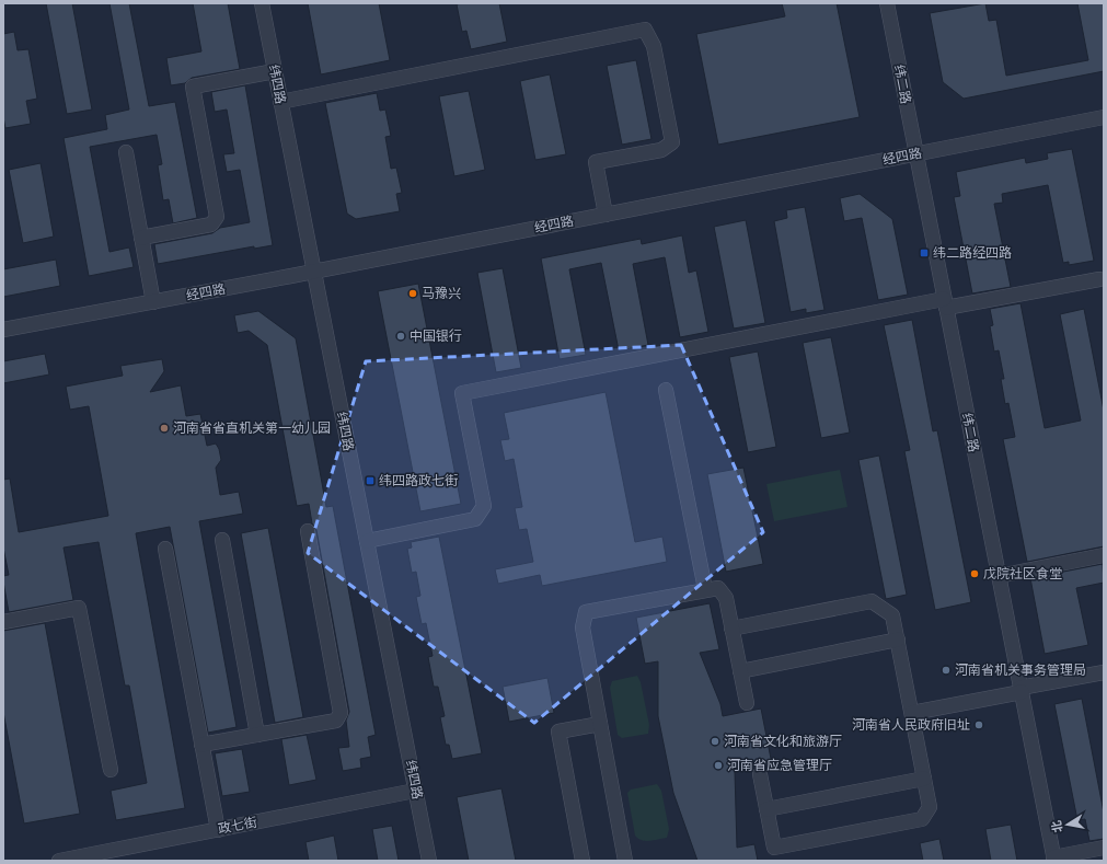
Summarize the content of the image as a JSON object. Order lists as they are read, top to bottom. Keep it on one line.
{"streets":{"street":["纬四路","纬二路","经四路","政七街"]},"crossings":[["纬四路","经四路"],["纬四路","政七街"],["纬二路","经四路"]],"places":{"transit":["纬二路经四路","纬四路政七街"],"other":["马豫兴","中国银行","河南省省直机关第一幼儿园","戊院社区食堂","河南省机关事务管理局","河南省人民政府旧址","河南省文化和旅游厅","河南省应急管理厅"]},"north":"left"}
